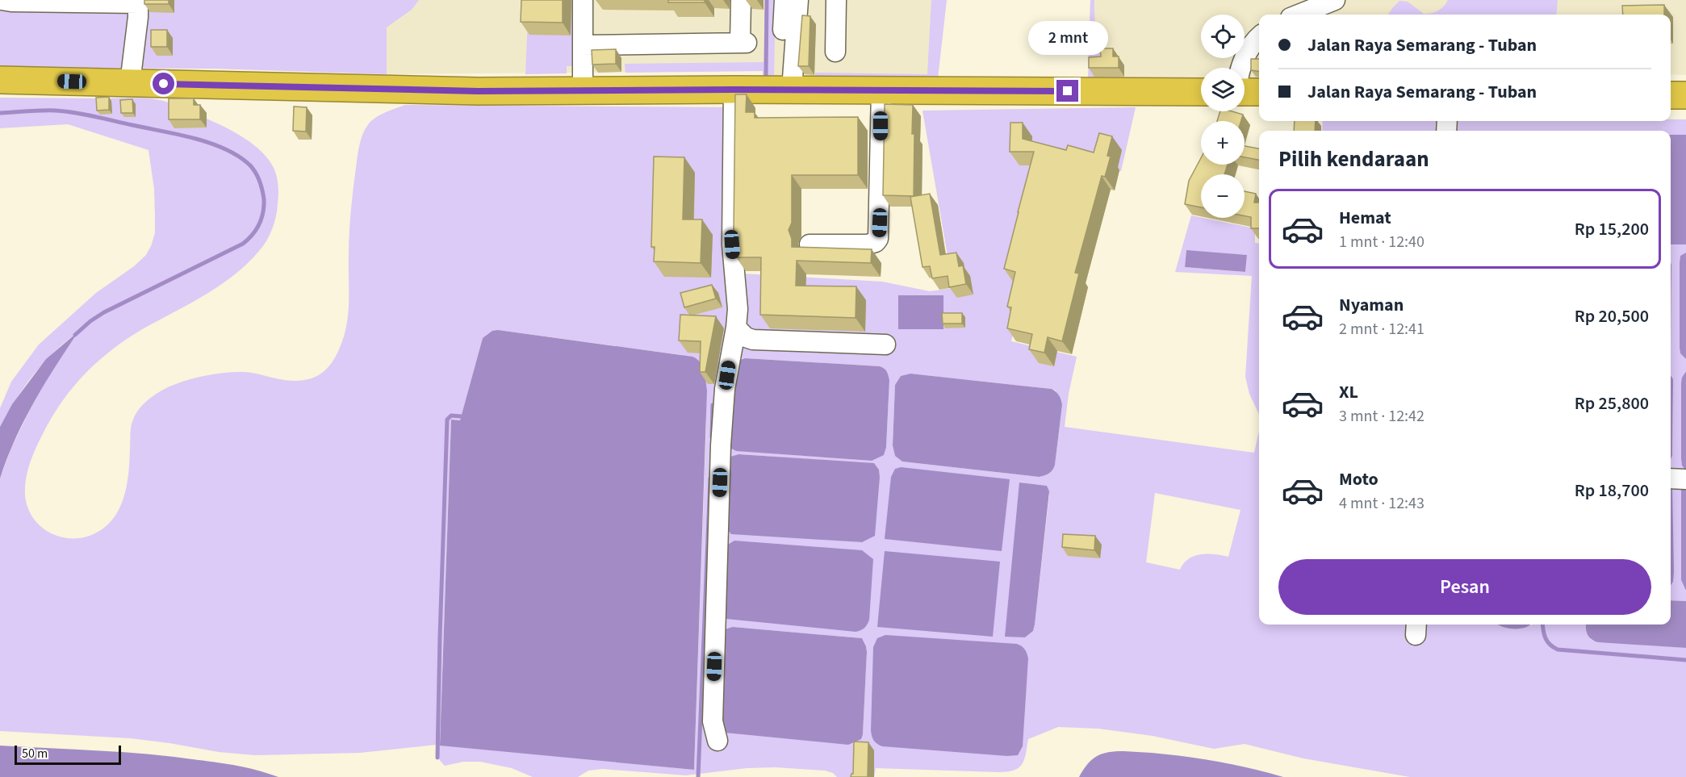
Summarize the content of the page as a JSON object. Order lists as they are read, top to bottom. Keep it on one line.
{"scale_bar":"50 m","page":{"map_buttons":["+","−"],"banner":["Jalan Raya Semarang - Tuban","Jalan Raya Semarang - Tuban"],"bubble":"2 mnt","heading":"Pilih kendaraan","list":[{"name":"Hemat","note":"1 mnt · 12:40","value":"Rp 15,200"},{"name":"Nyaman","note":"2 mnt · 12:41","value":"Rp 20,500"},{"name":"XL","note":"3 mnt · 12:42","value":"Rp 25,800"},{"name":"Moto","note":"4 mnt · 12:43","value":"Rp 18,700"}],"buttons":"Pesan","scale":"50 m"}}
